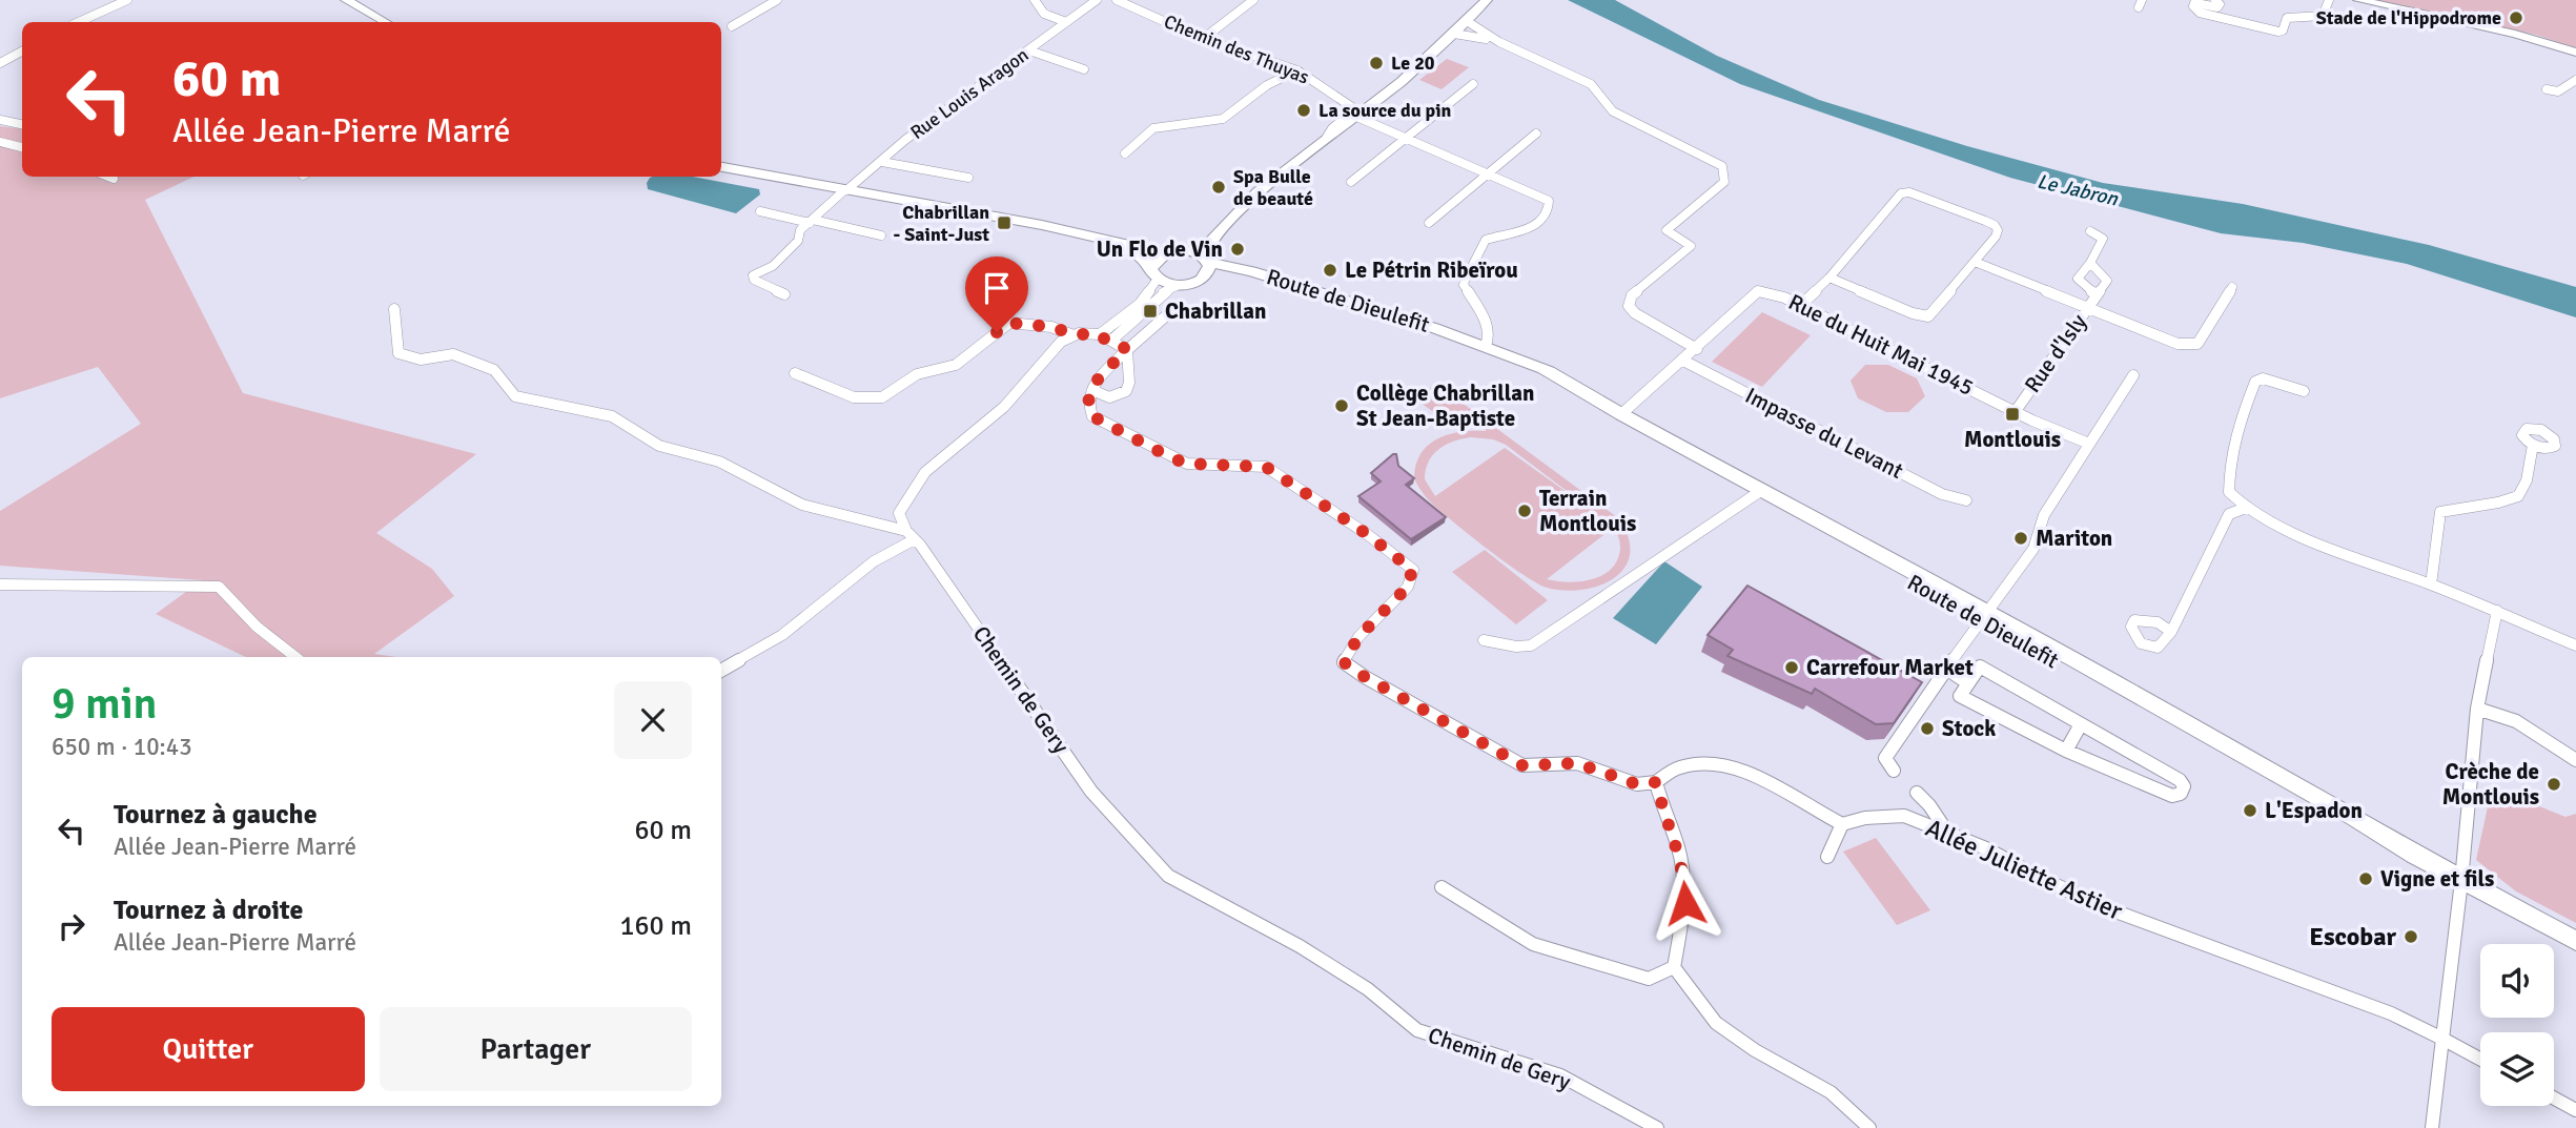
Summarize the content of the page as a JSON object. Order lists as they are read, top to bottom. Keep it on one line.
{"streets":{"main road":["Route de Dieulefit"],"street":["Chemin des Thuyas","Rue Louis Aragon","Rue du Huit Mai 1945","Rue d'Isly","Impasse du Levant","Chemin de Gery","Allée Juliette Astier"]},"crossings":[["Chemin des Thuyas","Route de Dieulefit"],["Route de Dieulefit","Rue du Huit Mai 1945"],["Rue du Huit Mai 1945","Rue d'Isly"],["Rue du Huit Mai 1945","Impasse du Levant"]],"water":["Le Jabron"],"places":{"other":["Stade de l'Hippodrome","Le 20","La source du pin","Spa Bulle de beauté","Un Flo de Vin","Le Pétrin Ribeïrou","Collège Chabrillan St Jean-Baptiste","Terrain Montlouis","Mariton","Carrefour Market","Stock","Crèche de Montlouis","L'Espadon","Vigne et fils","Escobar"],"transit":["Chabrillan - Saint-Just","Chabrillan","Montlouis"]},"page":{"turn":["60 m","Allée Jean-Pierre Marré"],"heading":["9 min","650 m · 10:43"],"list":[{"name":"Tournez à gauche","note":"Allée Jean-Pierre Marré","value":"60 m"},{"name":"Tournez à droite","note":"Allée Jean-Pierre Marré","value":"160 m"}],"buttons":["Quitter","Partager"]}}
